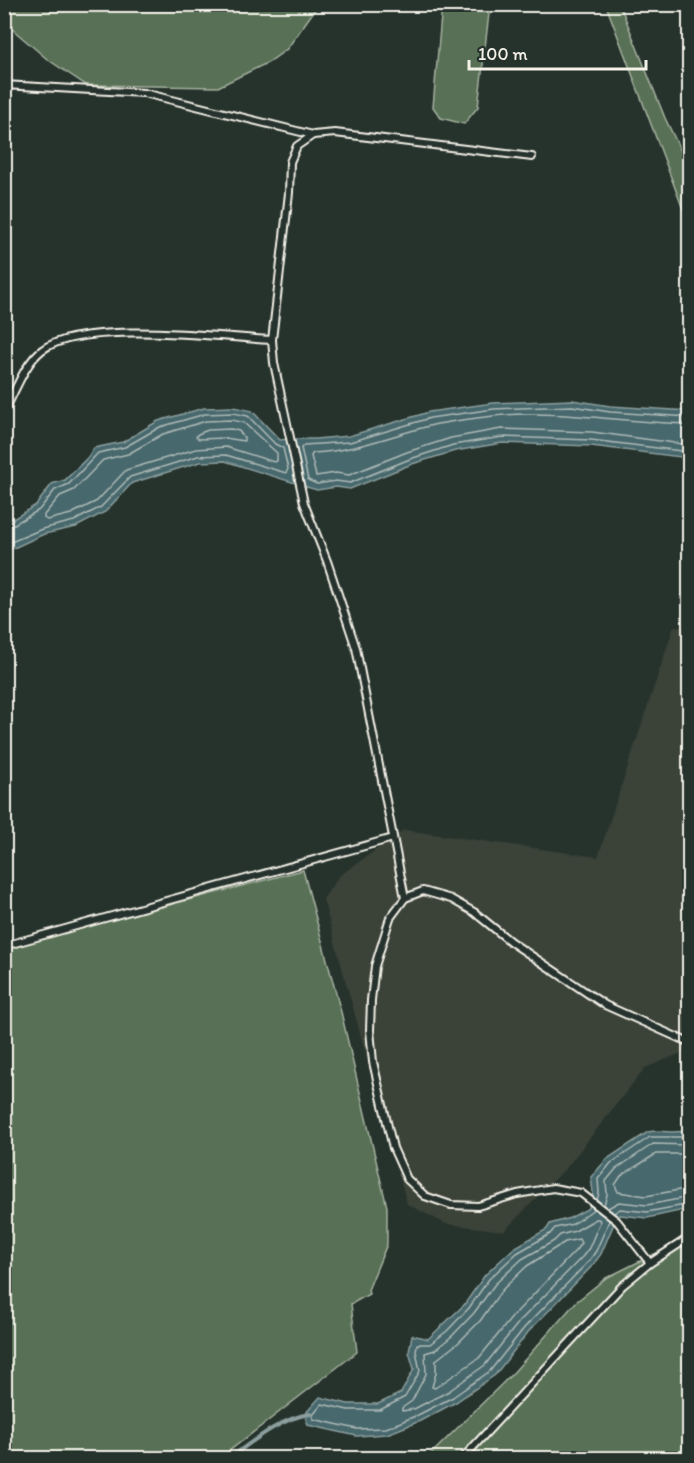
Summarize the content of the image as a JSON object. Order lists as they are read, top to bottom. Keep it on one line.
{"scale_bar":"100 m"}
